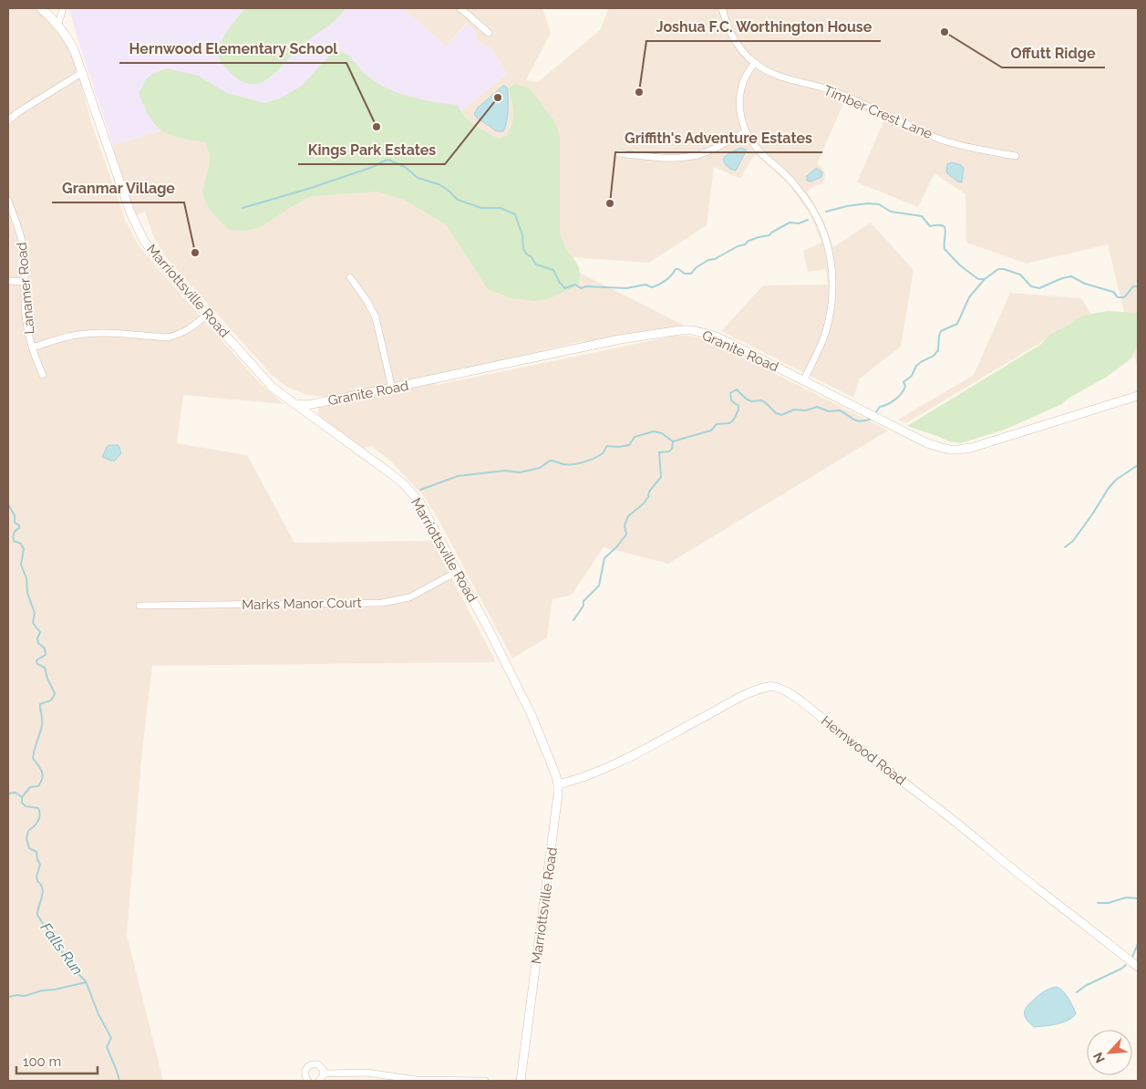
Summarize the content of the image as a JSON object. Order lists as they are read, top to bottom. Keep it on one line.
{"streets":{"street":["Timber Crest Lane","Lanamer Road","Marriottsville Road","Granite Road","Marks Manor Court","Hernwood Road"]},"crossings":[["Marriottsville Road","Granite Road"],["Marriottsville Road","Marks Manor Court"],["Marriottsville Road","Hernwood Road"]],"water":["Falls Run"],"places":["Offutt Ridge","Joshua F.C. Worthington House","Kings Park Estates","Hernwood Elementary School","Griffith's Adventure Estates","Granmar Village"],"scale_bar":"100 m","north":"bottom left"}
